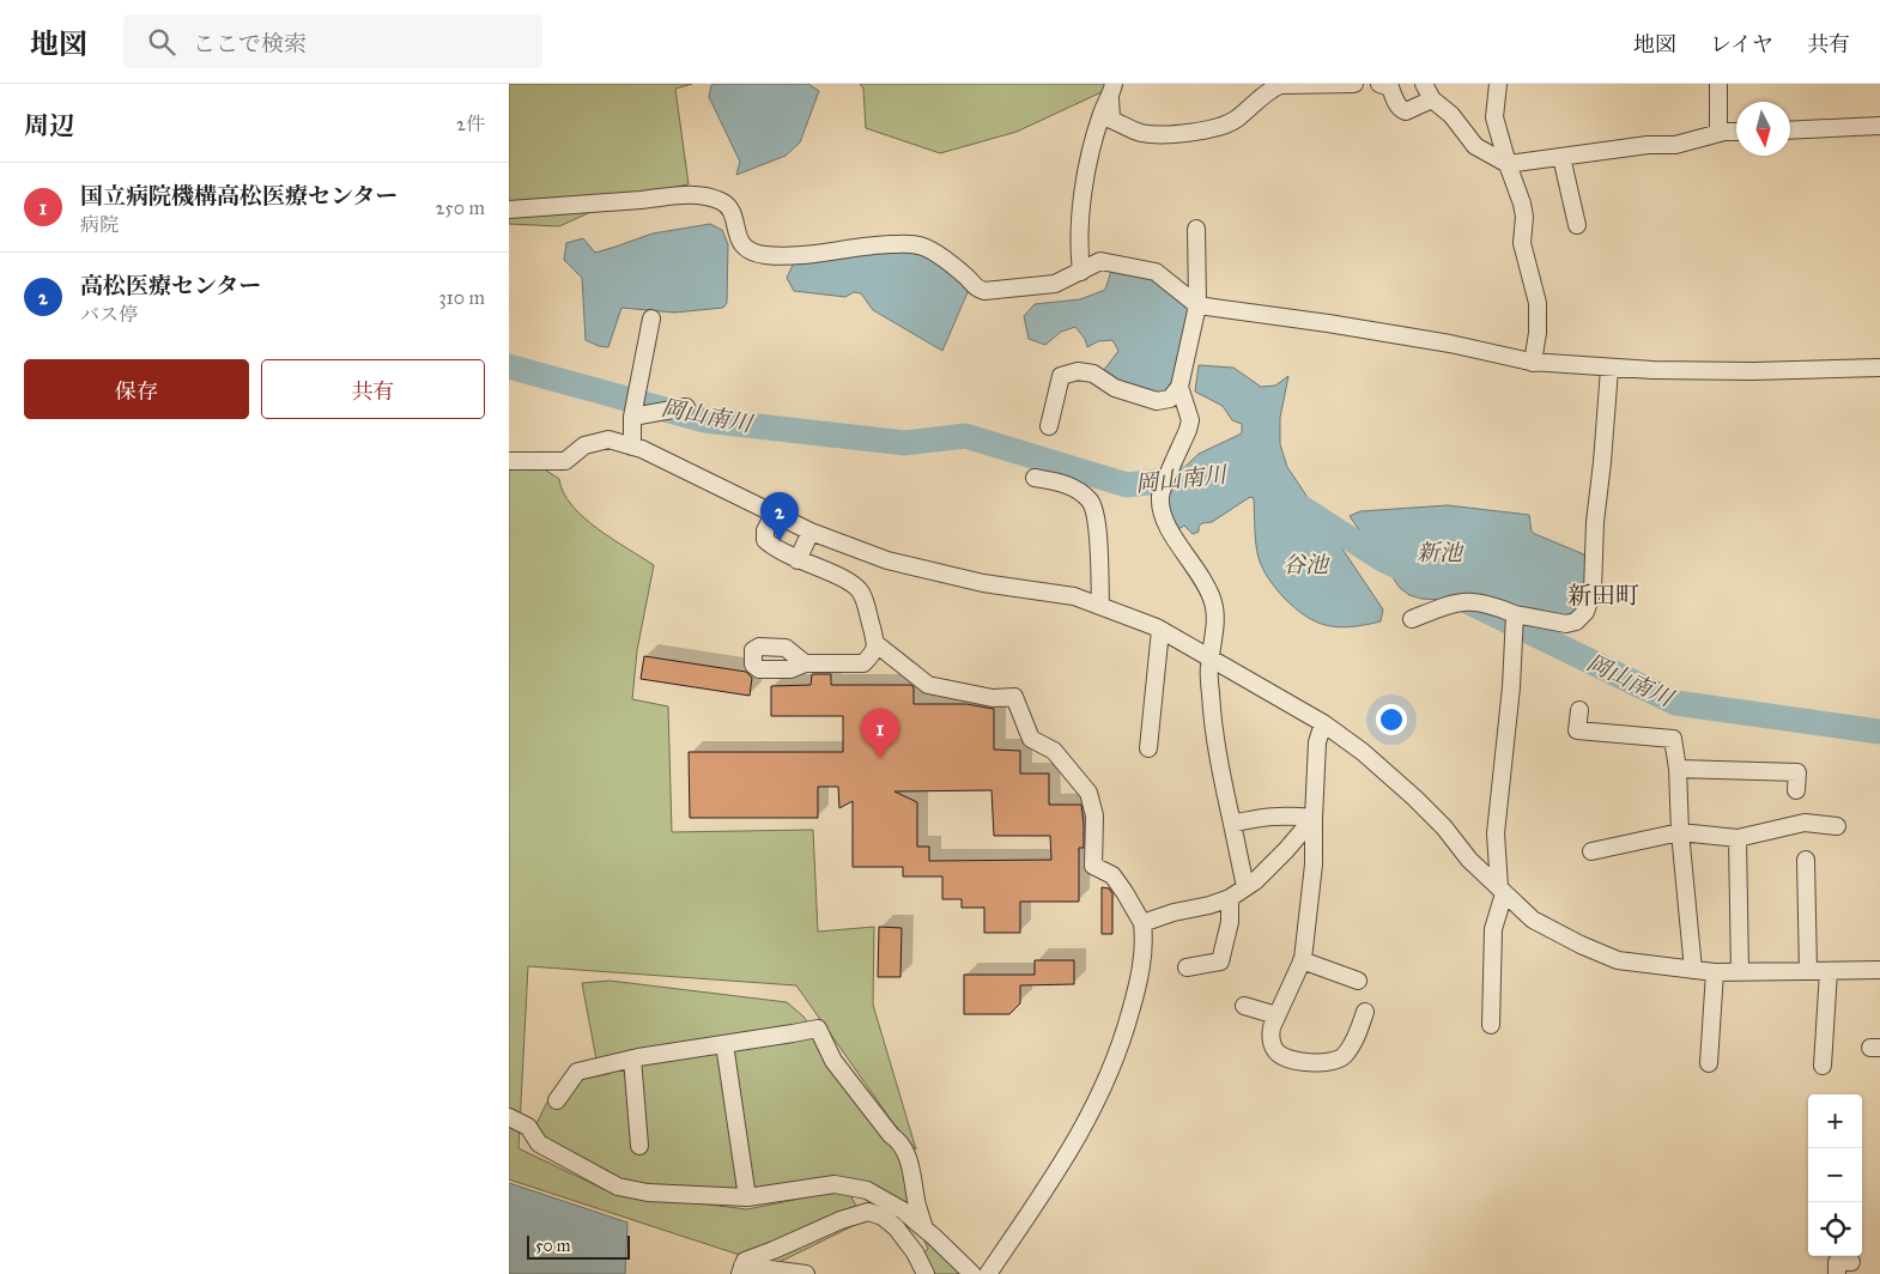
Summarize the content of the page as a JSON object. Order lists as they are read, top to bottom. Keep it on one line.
{"districts":["新田町"],"water":["岡山南川","新池","谷池"],"scale_bar":"50 m","north":"bottom","page":{"header":"地図","search":"ここで検索","nav":["地図","レイヤ","共有"],"heading":["周辺","2件"],"list":[{"mark":"1","name":"国立病院機構高松医療センター","note":"病院","value":"250 m"},{"mark":"2","name":"高松医療センター","note":"バス停","value":"310 m"}],"buttons":["保存","共有"],"pins":["2","1"],"map_buttons":["+","−"],"scale":"50 m"}}
